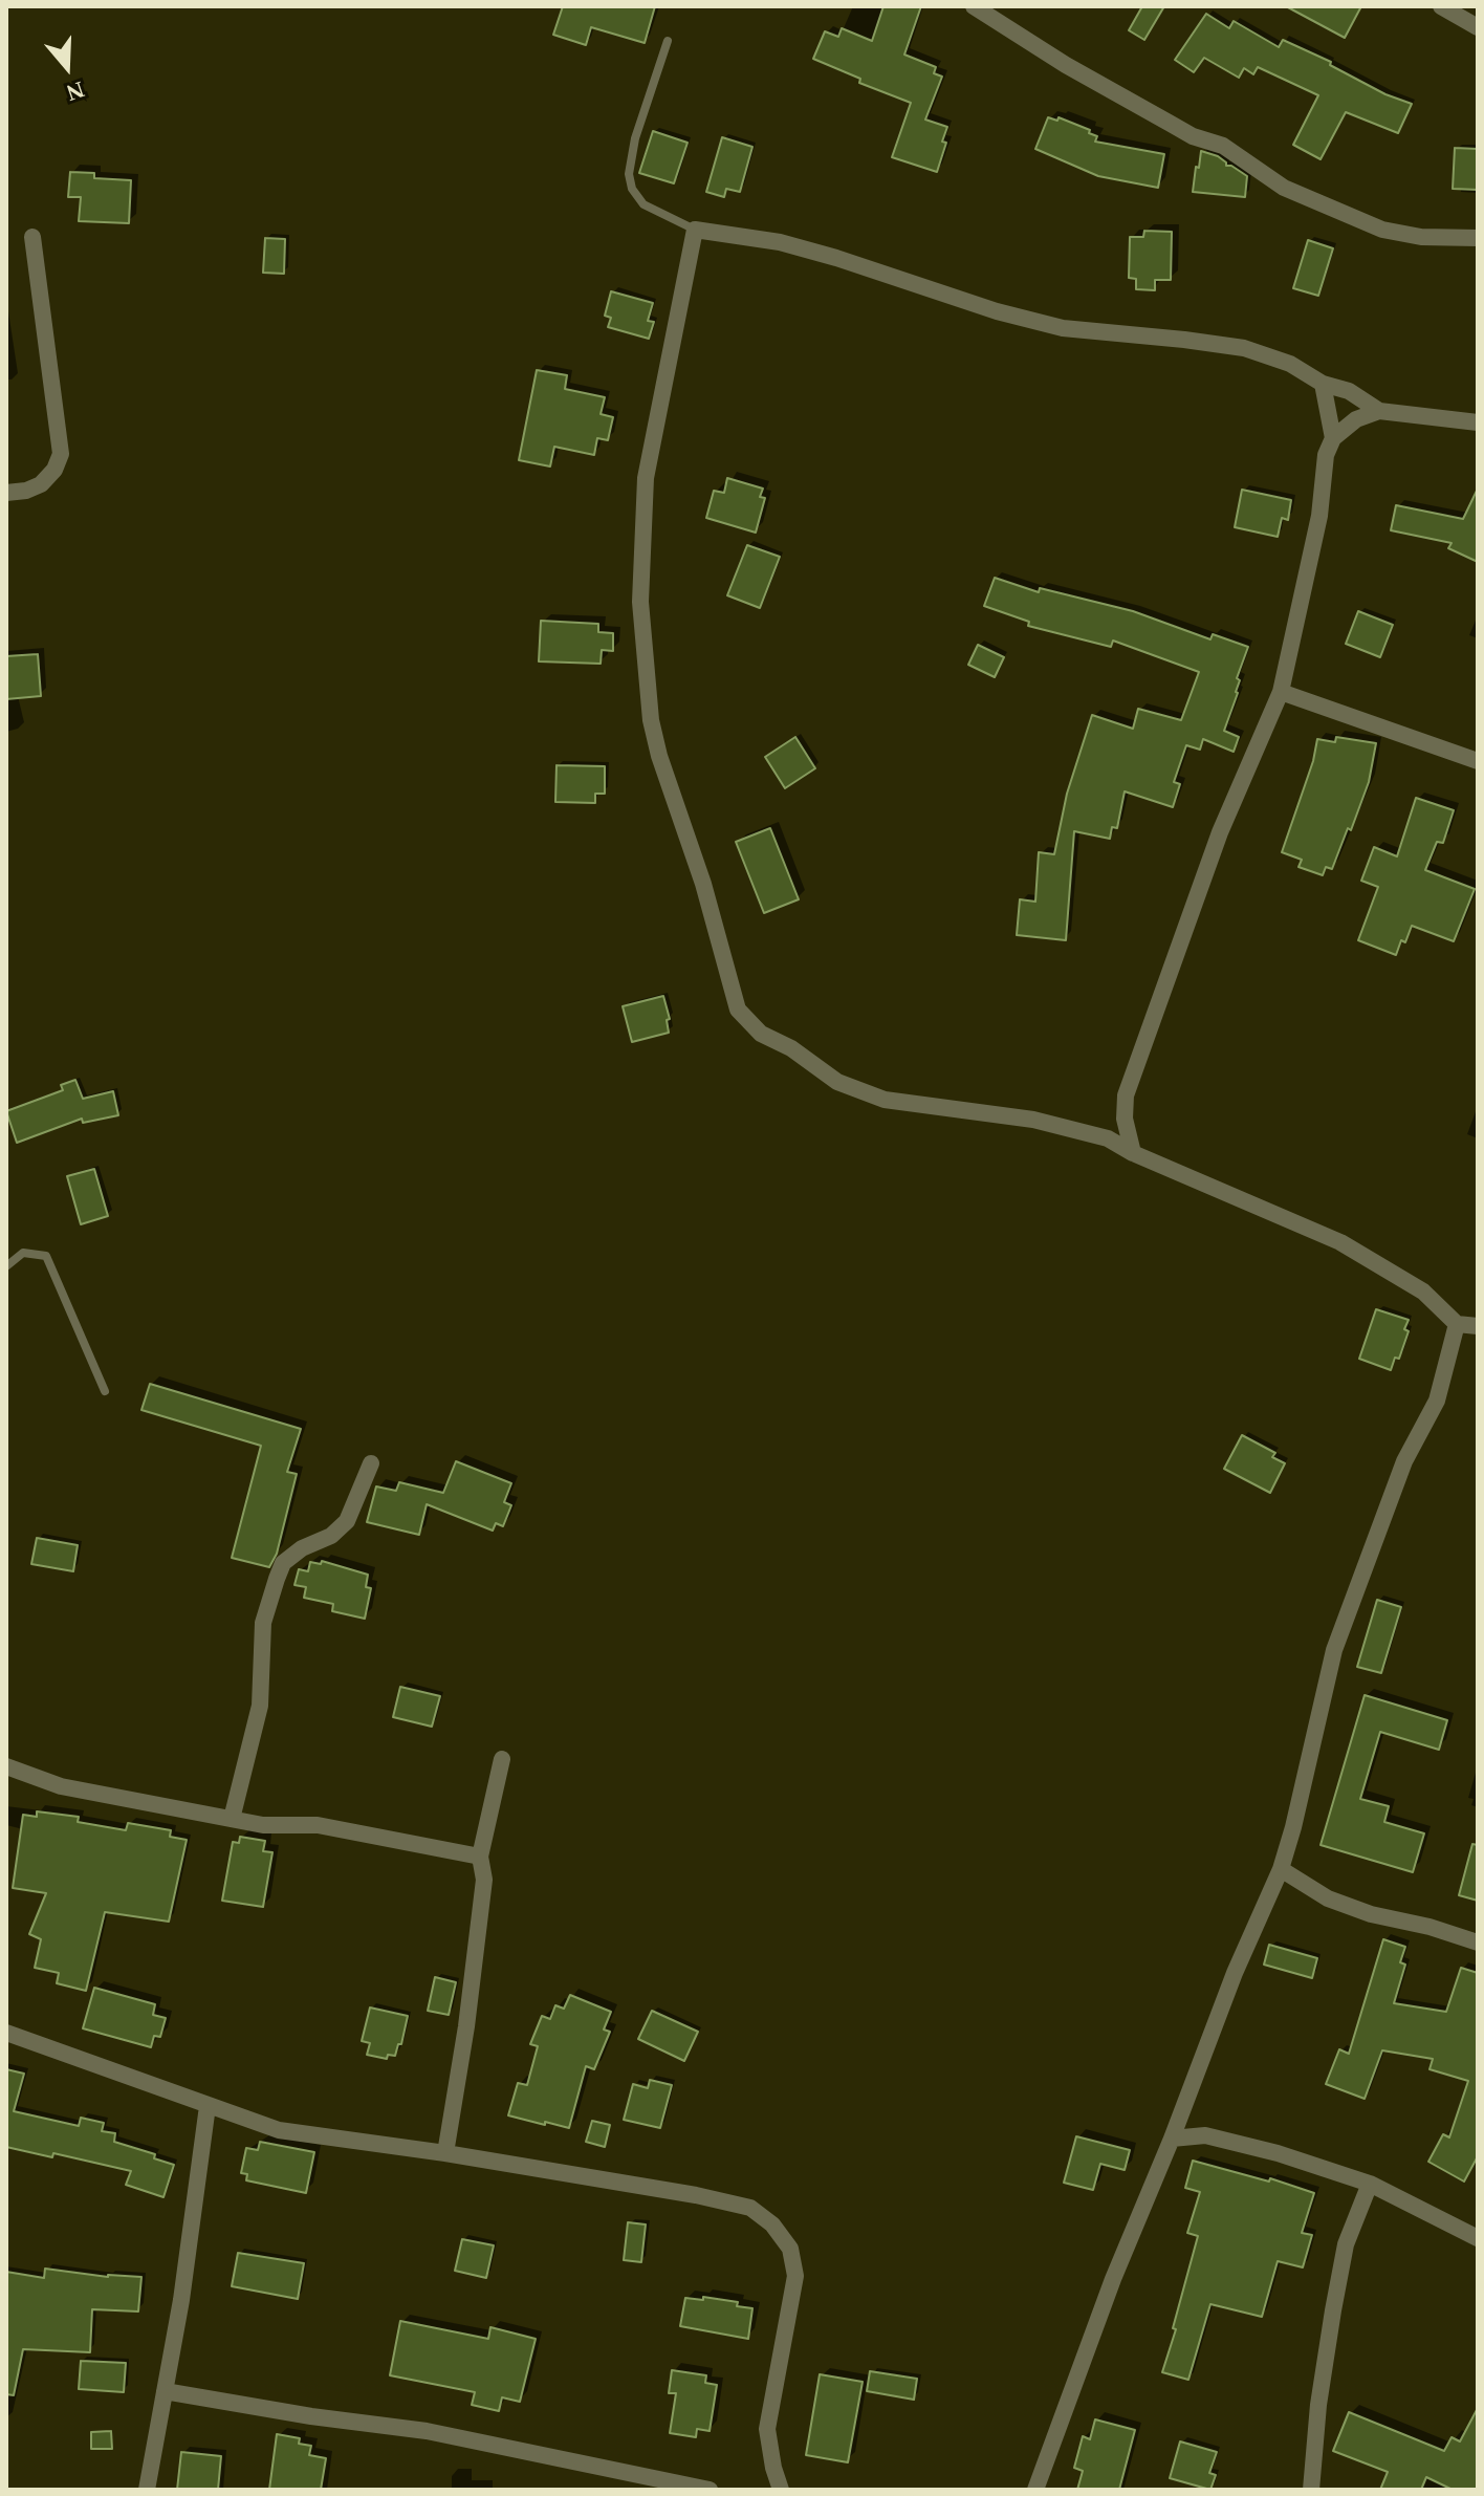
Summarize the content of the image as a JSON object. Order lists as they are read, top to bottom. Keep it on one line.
{"north":"bottom"}
